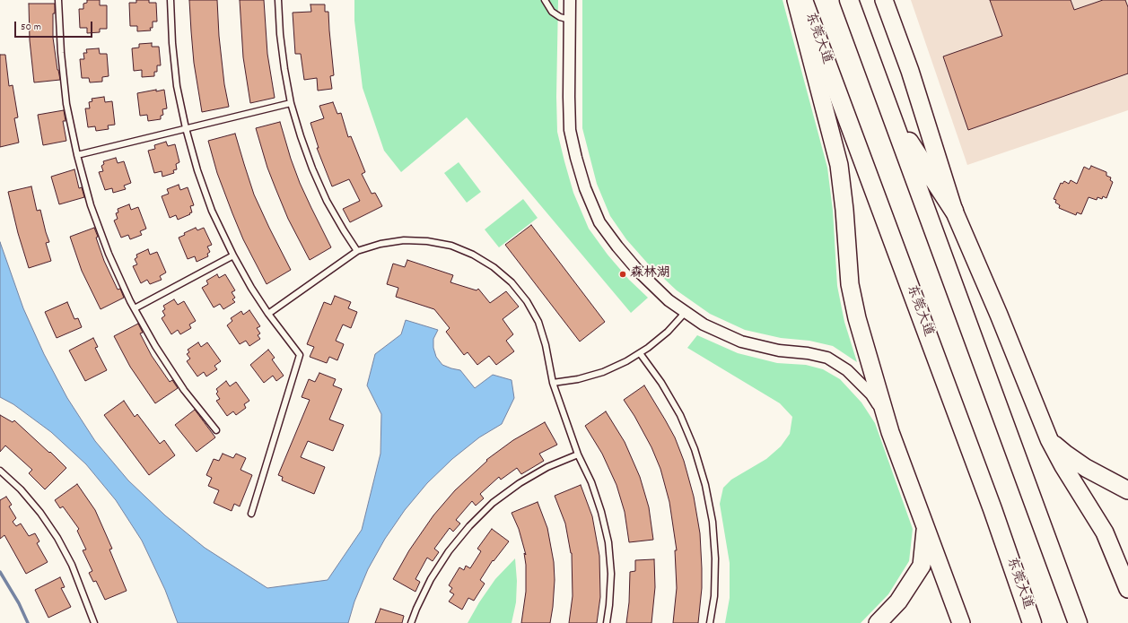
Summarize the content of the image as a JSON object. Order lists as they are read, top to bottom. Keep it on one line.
{"streets":{"highway":["东莞大道"]},"places":["森林湖"],"scale_bar":"50 m"}
